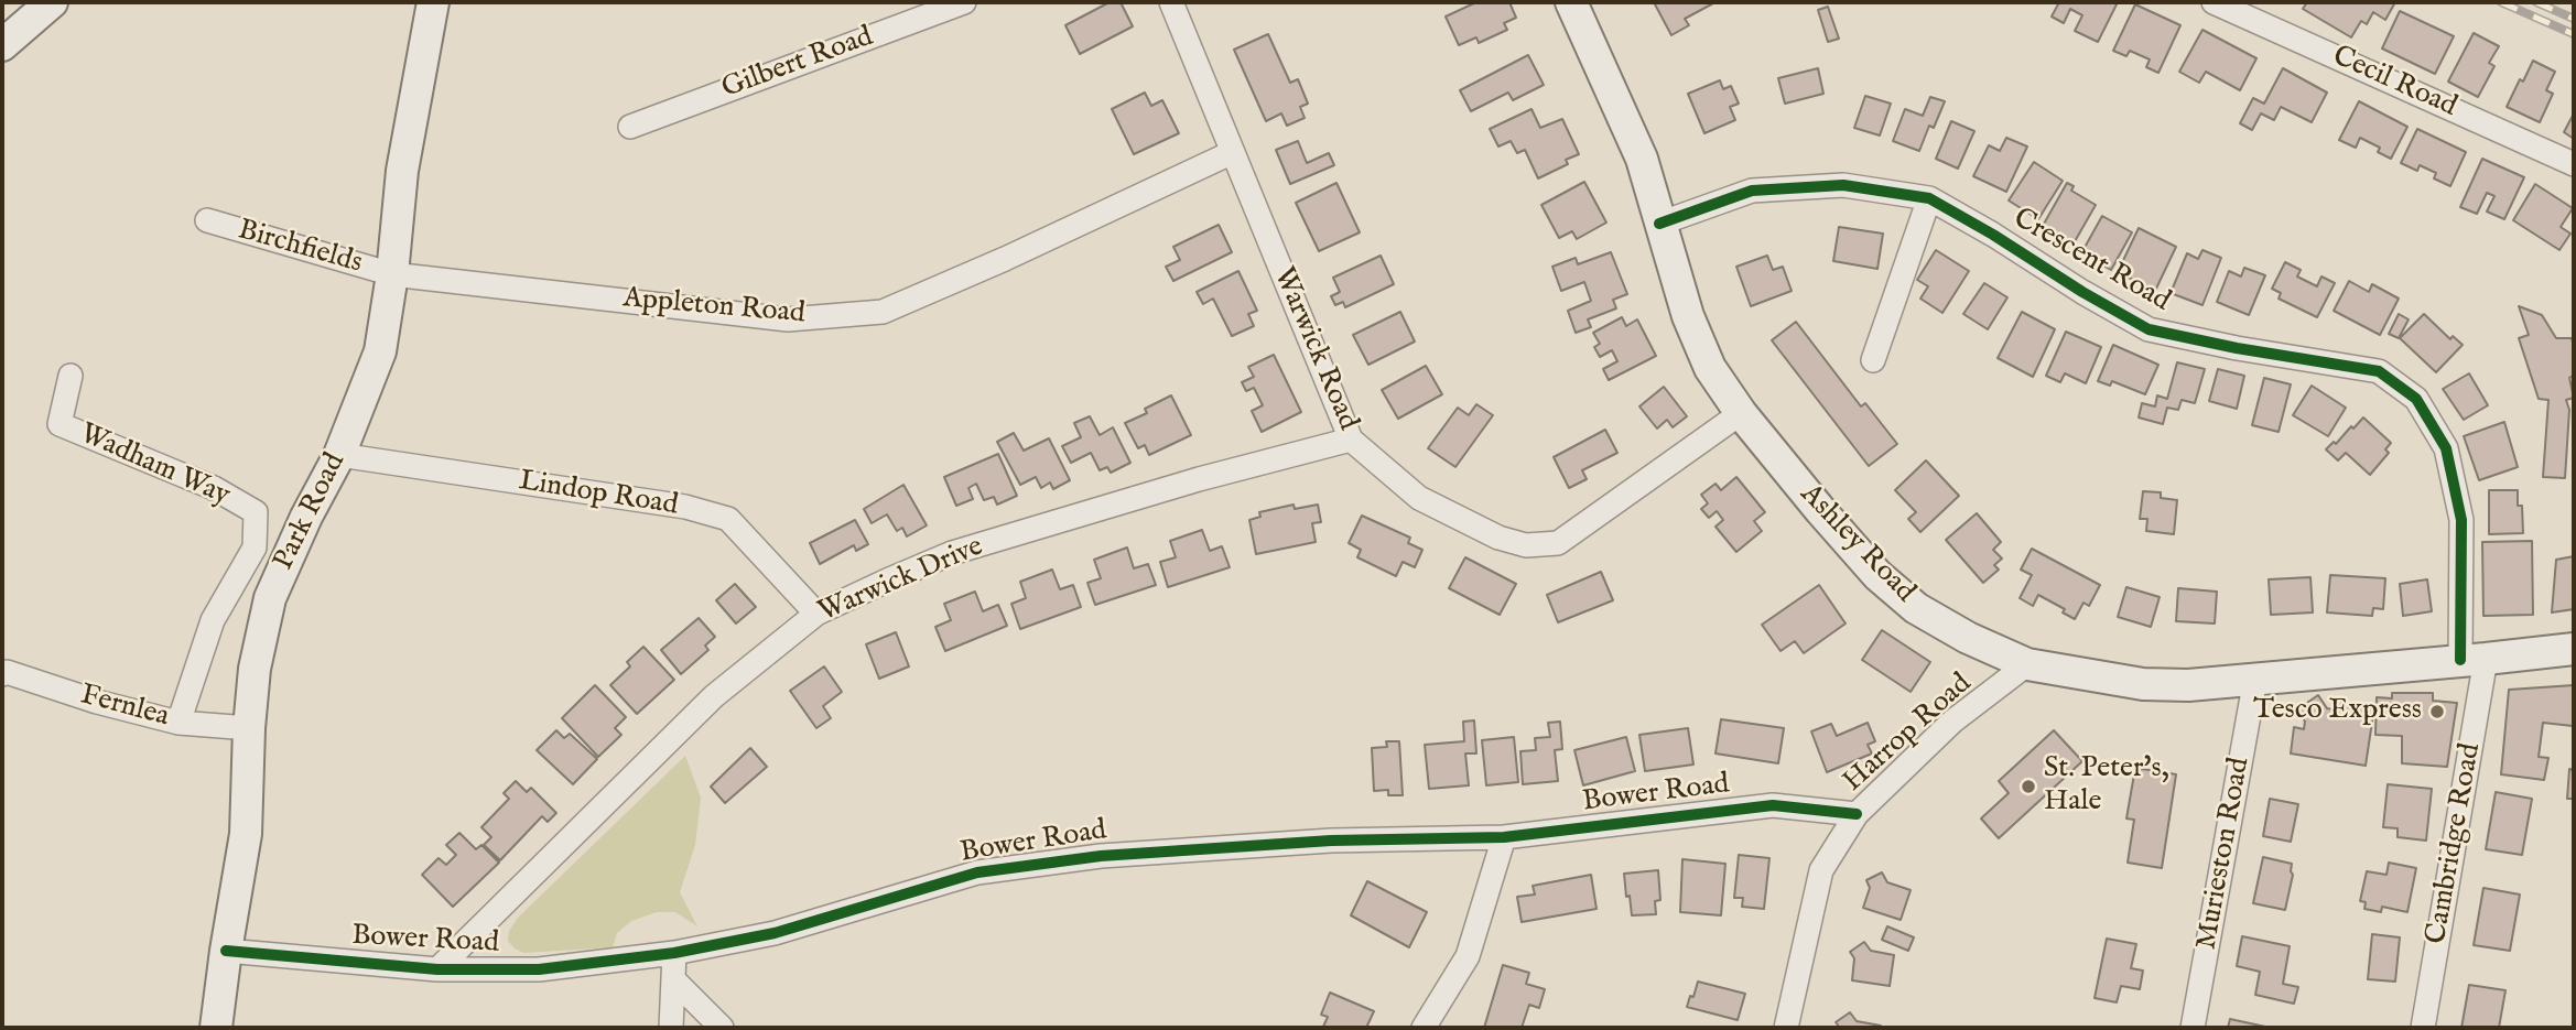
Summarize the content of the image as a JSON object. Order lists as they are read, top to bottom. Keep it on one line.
{"streets":{"main road":["Park Road","Ashley Road"],"street":["Gilbert Road","Cecil Road","Birchfields","Crescent Road","Appleton Road","Warwick Road","Wadham Way","Lindop Road","Warwick Drive","Fernlea","Harrop Road","Bower Road","Cambridge Road","Murieston Road"]},"crossings":[["Birchfields","Appleton Road"],["Birchfields","Park Road"],["Crescent Road","Ashley Road"],["Crescent Road","Cambridge Road"],["Appleton Road","Warwick Road"],["Appleton Road","Park Road"],["Warwick Road","Ashley Road"],["Warwick Road","Warwick Drive"],["Wadham Way","Fernlea"],["Lindop Road","Park Road"],["Lindop Road","Warwick Drive"],["Park Road","Fernlea"],["Park Road","Bower Road"],["Ashley Road","Harrop Road"],["Ashley Road","Cambridge Road"],["Ashley Road","Murieston Road"],["Warwick Drive","Bower Road"],["Harrop Road","Bower Road"]],"places":["Tesco Express","St. Peter's, Hale"]}
